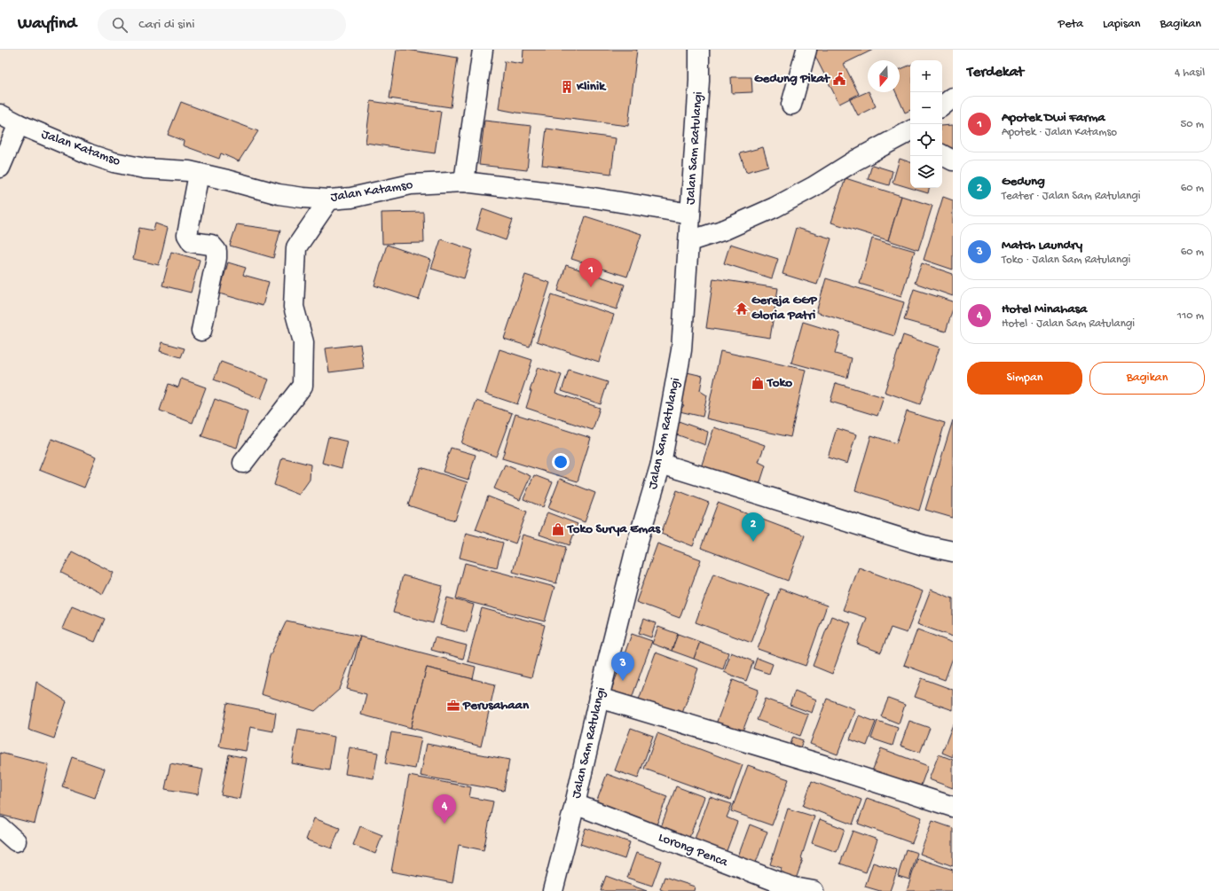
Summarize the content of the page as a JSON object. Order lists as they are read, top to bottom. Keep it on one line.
{"streets":{"street":["Jalan Katamso","Jalan Sam Ratulangi","Lorong Penca"]},"crossings":[["Jalan Katamso","Jalan Sam Ratulangi"],["Jalan Sam Ratulangi","Lorong Penca"]],"places":{"public building":["Gedung Pikat"],"building":["Klinik"],"temple":["Gereja GGP Gloria Patri"],"shop":["Toko","Toko Surya Emas"],"office":["Perusahaan"]},"north":"bottom","page":{"header":"Wayfind","search":"Cari di sini","nav":["Peta","Lapisan","Bagikan"],"heading":["Terdekat","4 hasil"],"map_buttons":["+","−"],"list":[{"mark":"1","name":"Apotek Dwi Farma","note":"Apotek · Jalan Katamso","value":"50 m"},{"mark":"2","name":"Gedung","note":"Teater · Jalan Sam Ratulangi","value":"60 m"},{"mark":"3","name":"Match Laundry","note":"Toko · Jalan Sam Ratulangi","value":"60 m"},{"mark":"4","name":"Hotel Minahasa","note":"Hotel · Jalan Sam Ratulangi","value":"110 m"}],"pins":["1","2","3","4"],"buttons":["Simpan","Bagikan"]}}
